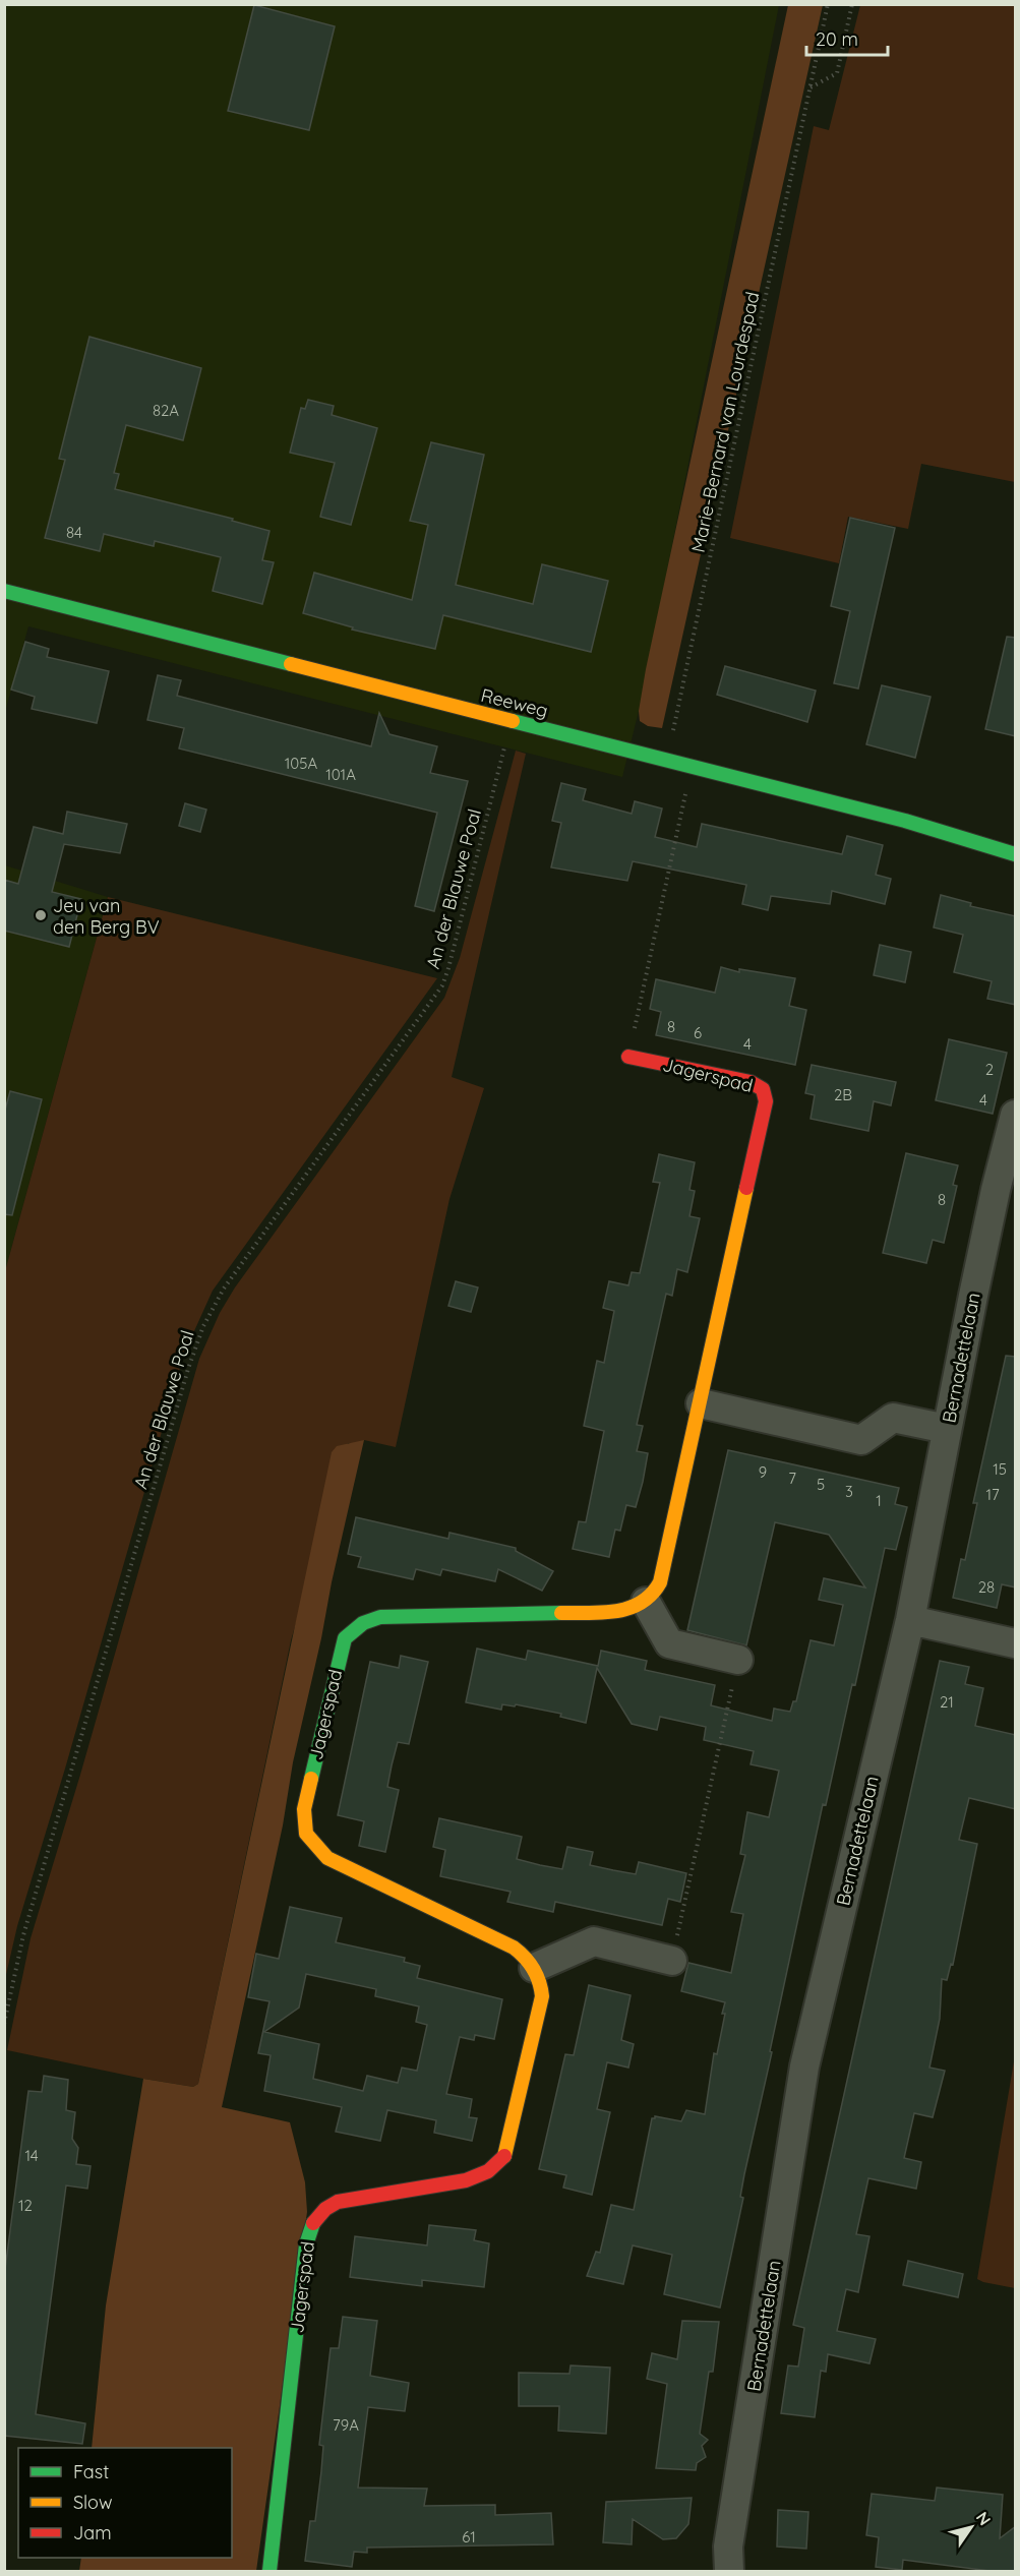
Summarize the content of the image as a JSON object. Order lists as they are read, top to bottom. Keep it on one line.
{"streets":{"street":["Reeweg","Jagerspad","Bernadettelaan"],"path":["Marie-Bernard van Lourdespad","An der Blauwe Poal"]},"crossings":[["Marie-Bernard van Lourdespad","Reeweg"],["Reeweg","An der Blauwe Poal"]],"places":["Jeu van den Berg BV"],"house_numbers":["82A","84","105A","101A","8","6","4","2","2B","4","8","15","9","7","5","3","17","1","28","21","14","12","79A","61"],"legend":["Fast","Slow","Jam"],"scale_bar":"20 m","north":"top right"}
